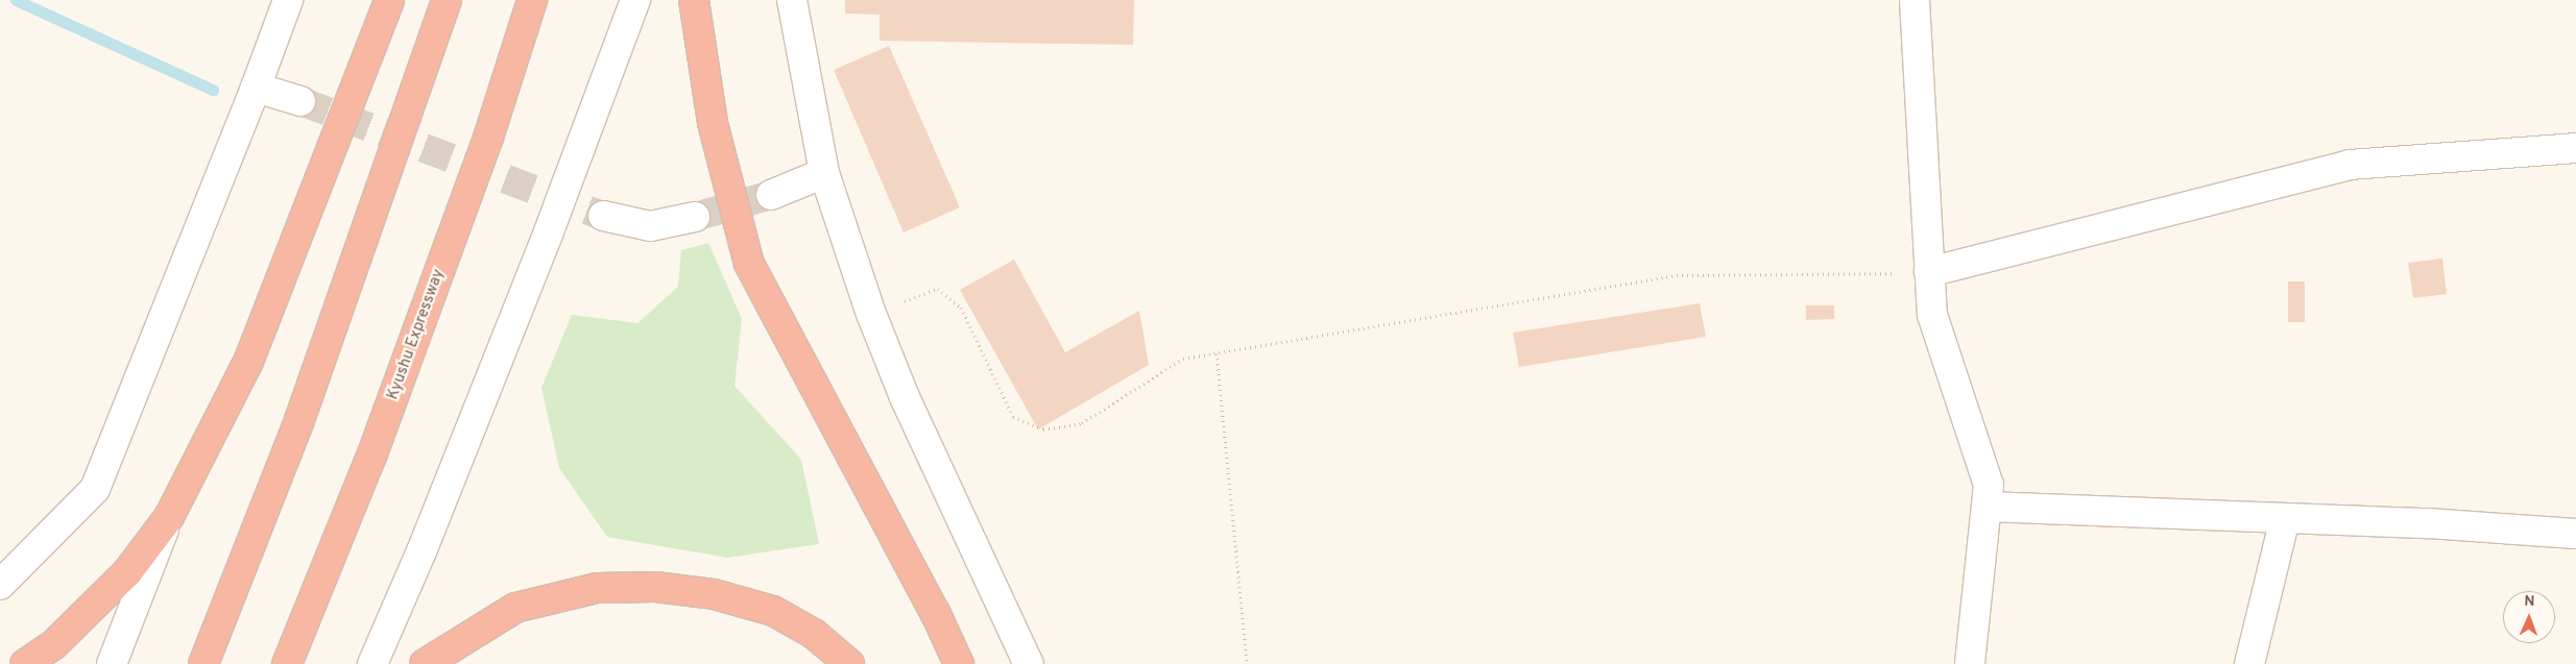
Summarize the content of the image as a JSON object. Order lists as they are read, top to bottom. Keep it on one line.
{"streets":{"highway":["Kyushu Expressway"]},"north":"top"}
